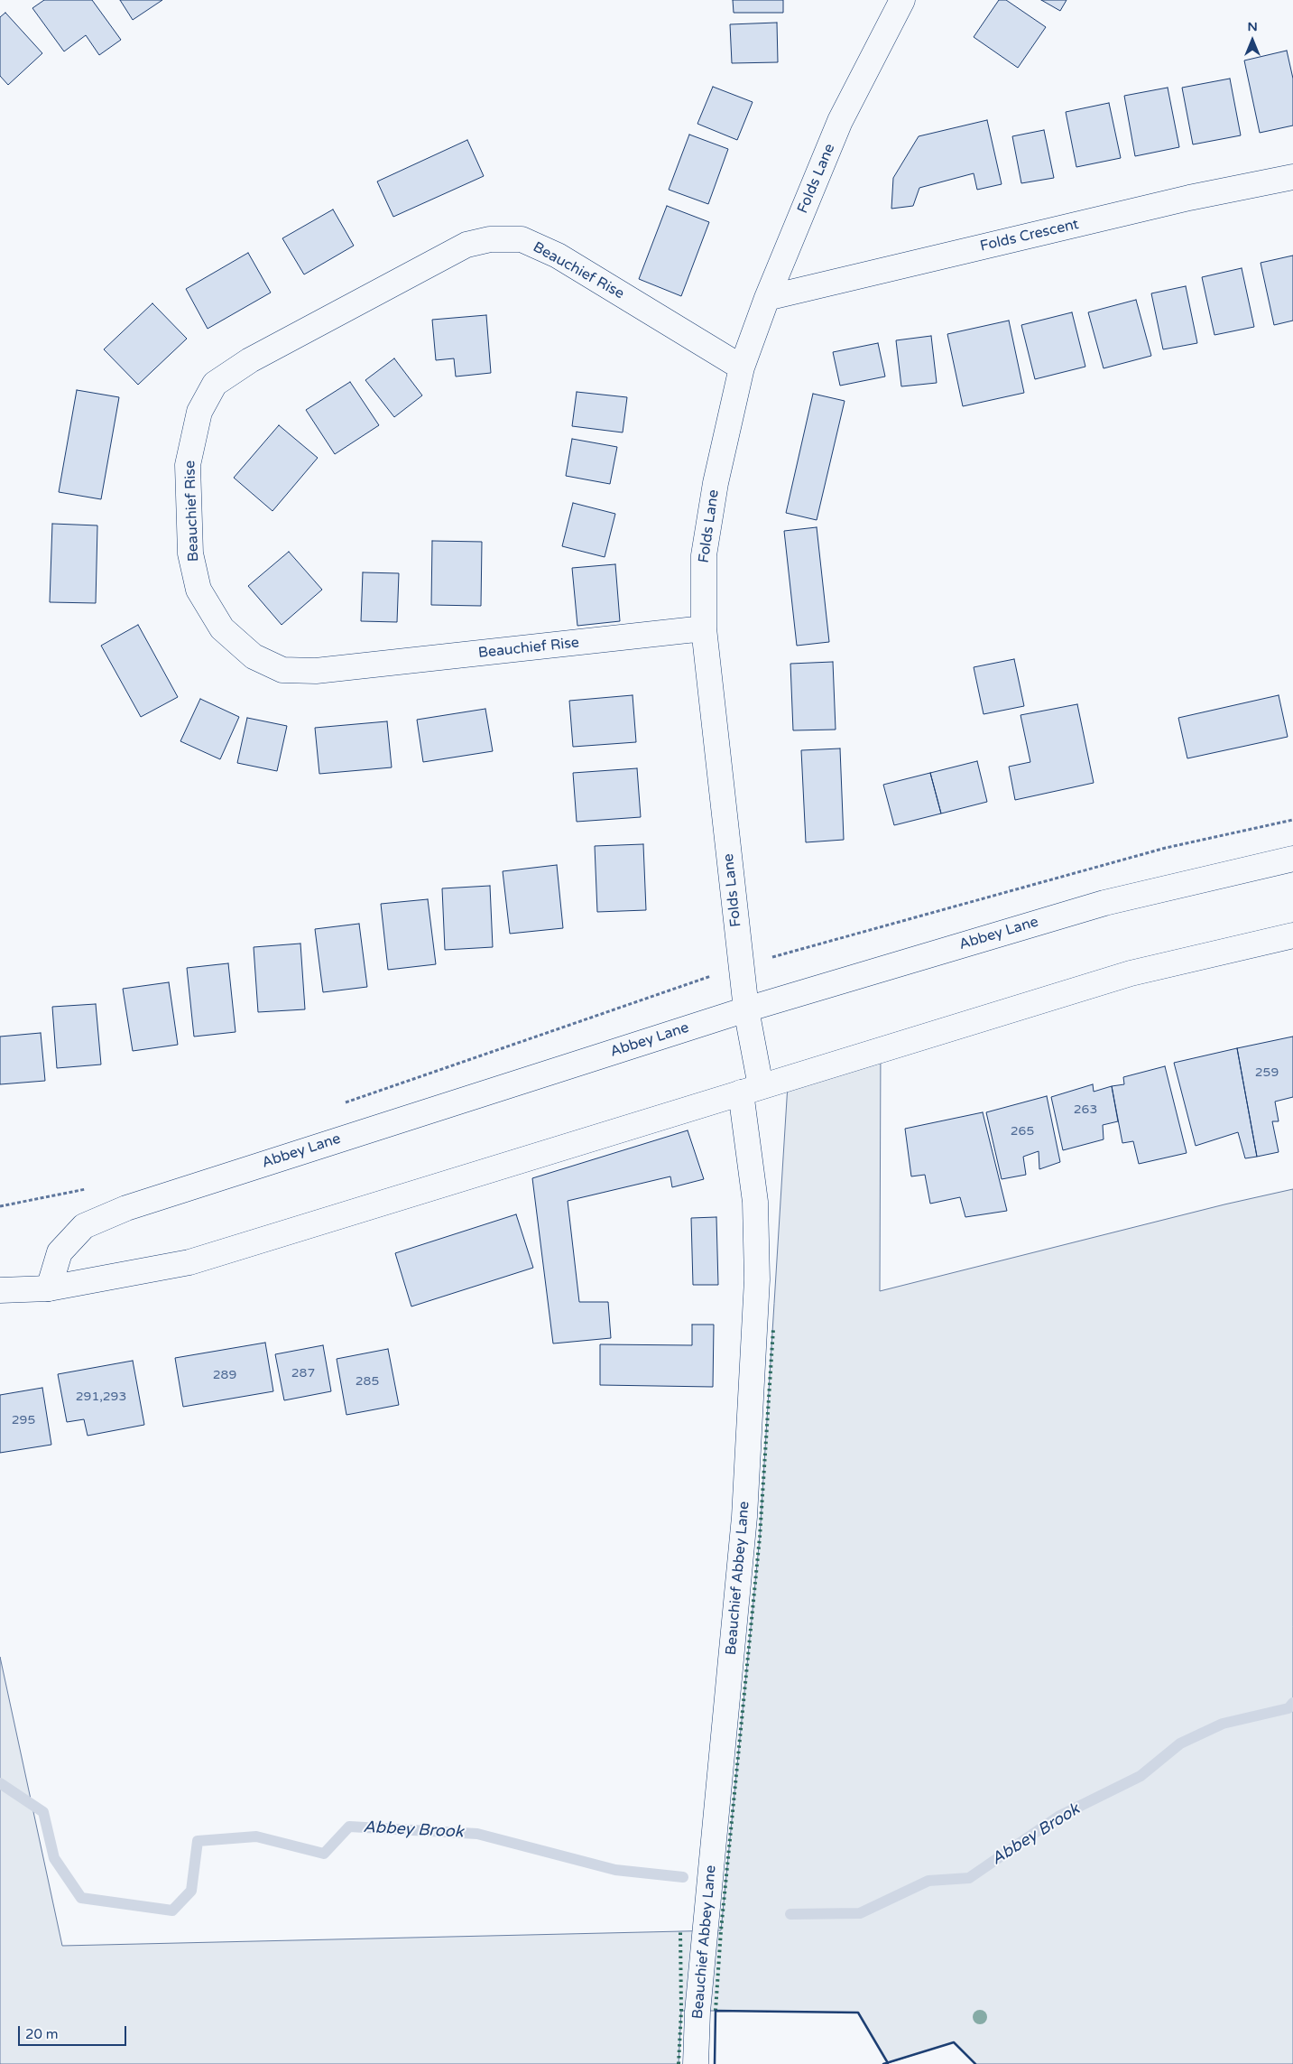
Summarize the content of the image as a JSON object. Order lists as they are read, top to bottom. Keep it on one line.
{"streets":{"street":["Folds Lane","Folds Crescent","Beauchief Rise","Abbey Lane","Beauchief Abbey Lane"]},"crossings":[["Folds Lane","Folds Crescent"],["Folds Lane","Beauchief Rise"],["Folds Lane","Abbey Lane"],["Folds Lane","Beauchief Abbey Lane"]],"water":["Abbey Brook"],"house_numbers":["259","263","265","287","289","285","291,293","295"],"scale_bar":"20 m","north":"top"}
